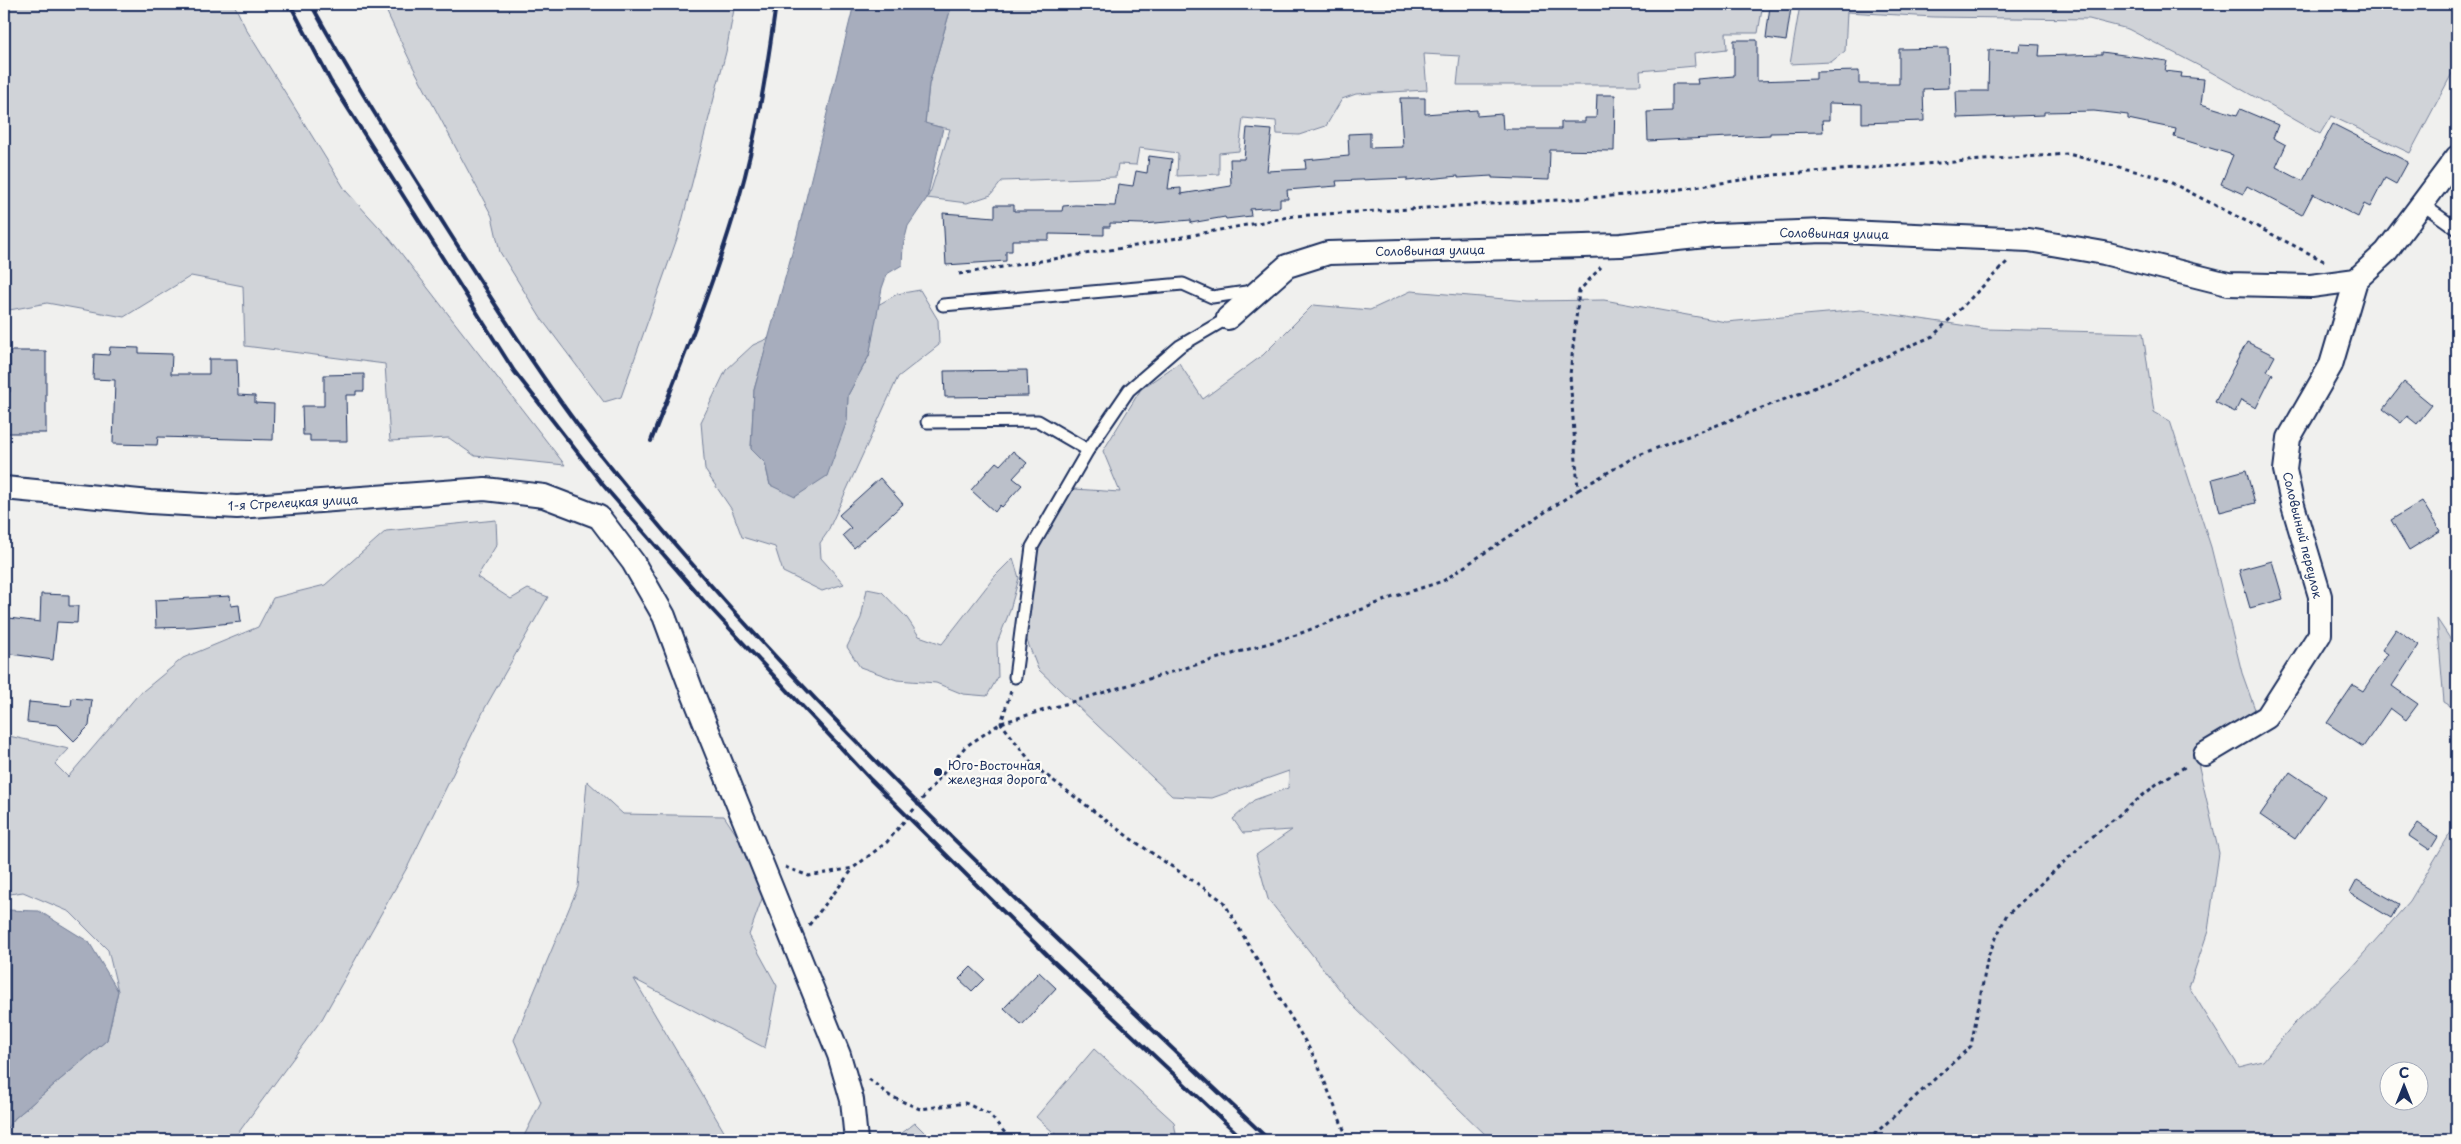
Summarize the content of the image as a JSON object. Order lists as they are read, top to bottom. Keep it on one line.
{"streets":{"street":["Соловьиная улица","1-я Стрелецкая улица","Соловьиный переулок"]},"crossings":[["Соловьиная улица","Соловьиный переулок"]],"places":["Юго-Восточная железная дорога"],"north":"top"}
